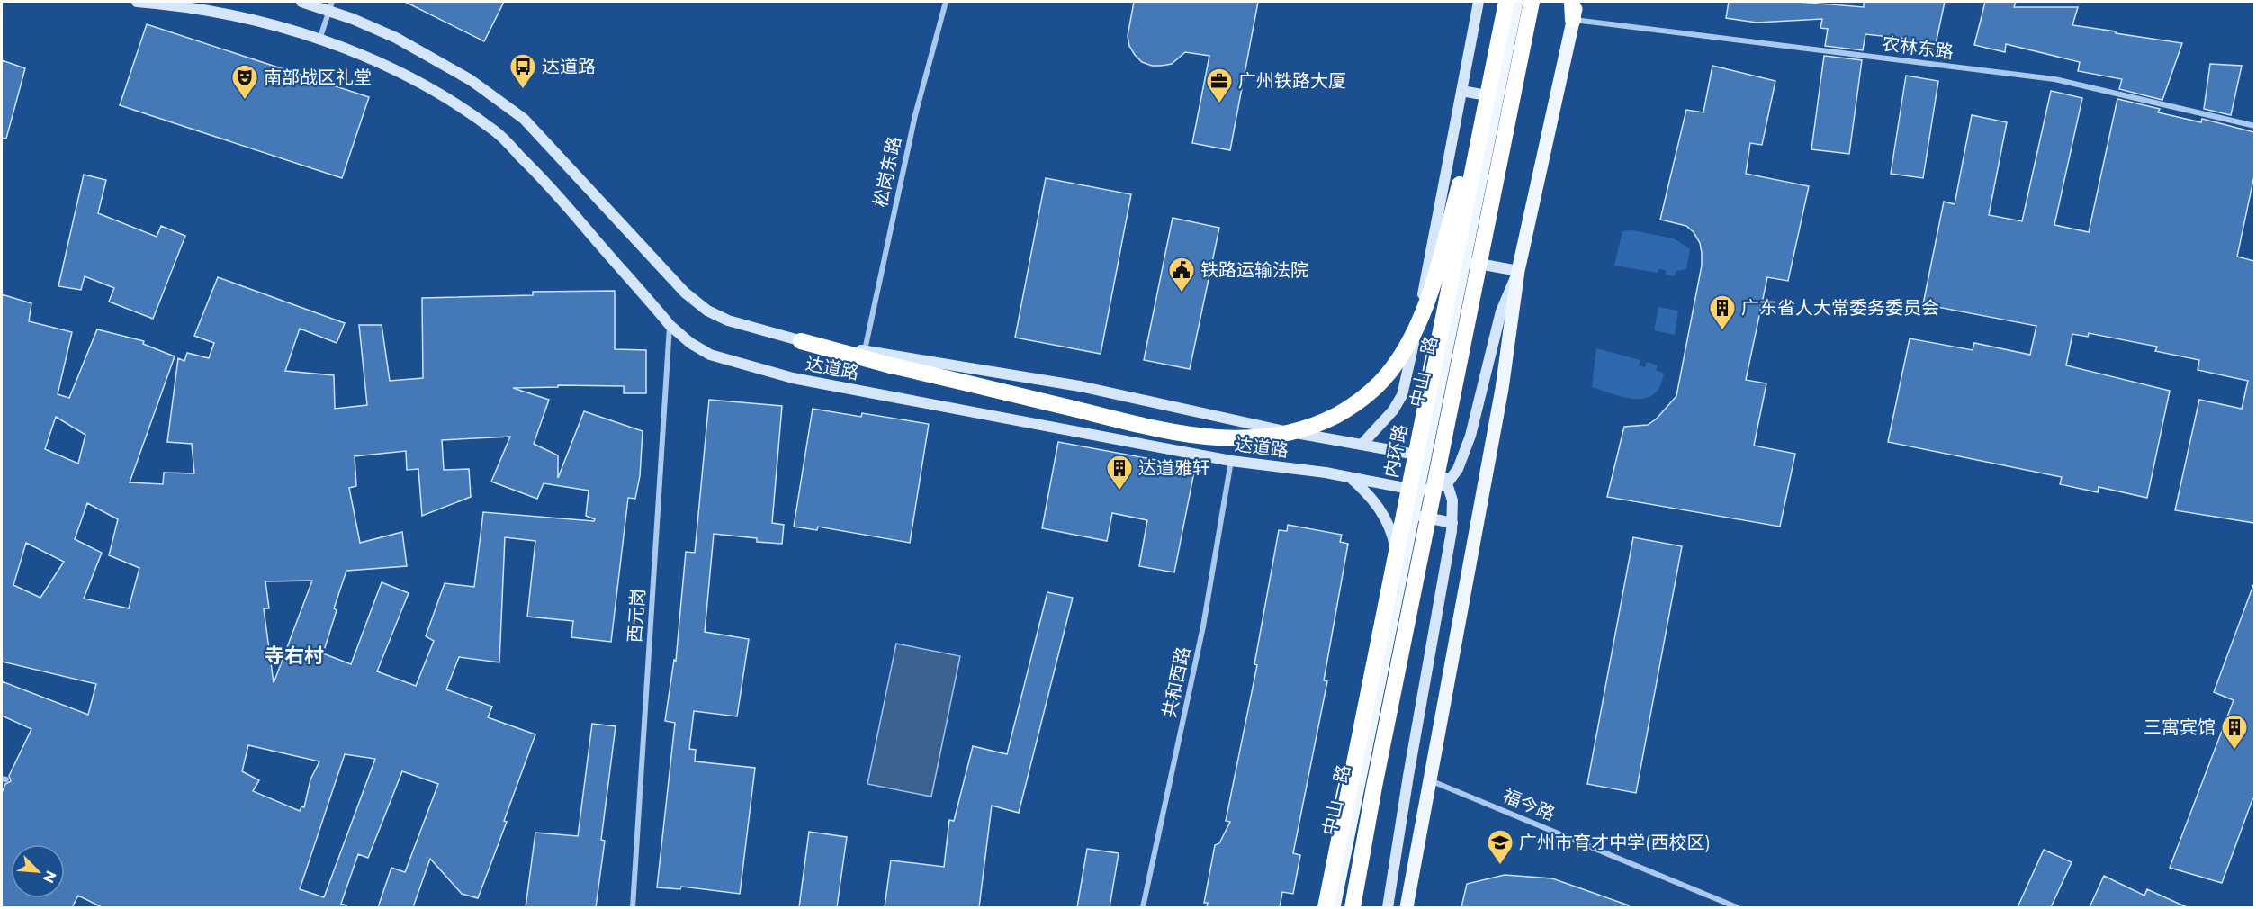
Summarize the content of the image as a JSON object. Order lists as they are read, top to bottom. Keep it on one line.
{"streets":{"highway":["内环路"],"main road":["达道路","中山一路"],"street":["农林东路","松岗东路","西元岗","共和西路","福今路"]},"crossings":[["松岗东路","达道路"],["达道路","中山一路"],["达道路","西元岗"],["达道路","共和西路"]],"districts":["寺右村"],"places":{"bus stop":["达道路"],"theatre":["南部战区礼堂"],"office":["广州铁路大厦"],"public building":["铁路运输法院"],"building":["广东省人大常委务委员会","达道雅轩","三寓宾馆"],"school or university":["广州市育才中学(西校区)"]},"north":"bottom right"}
